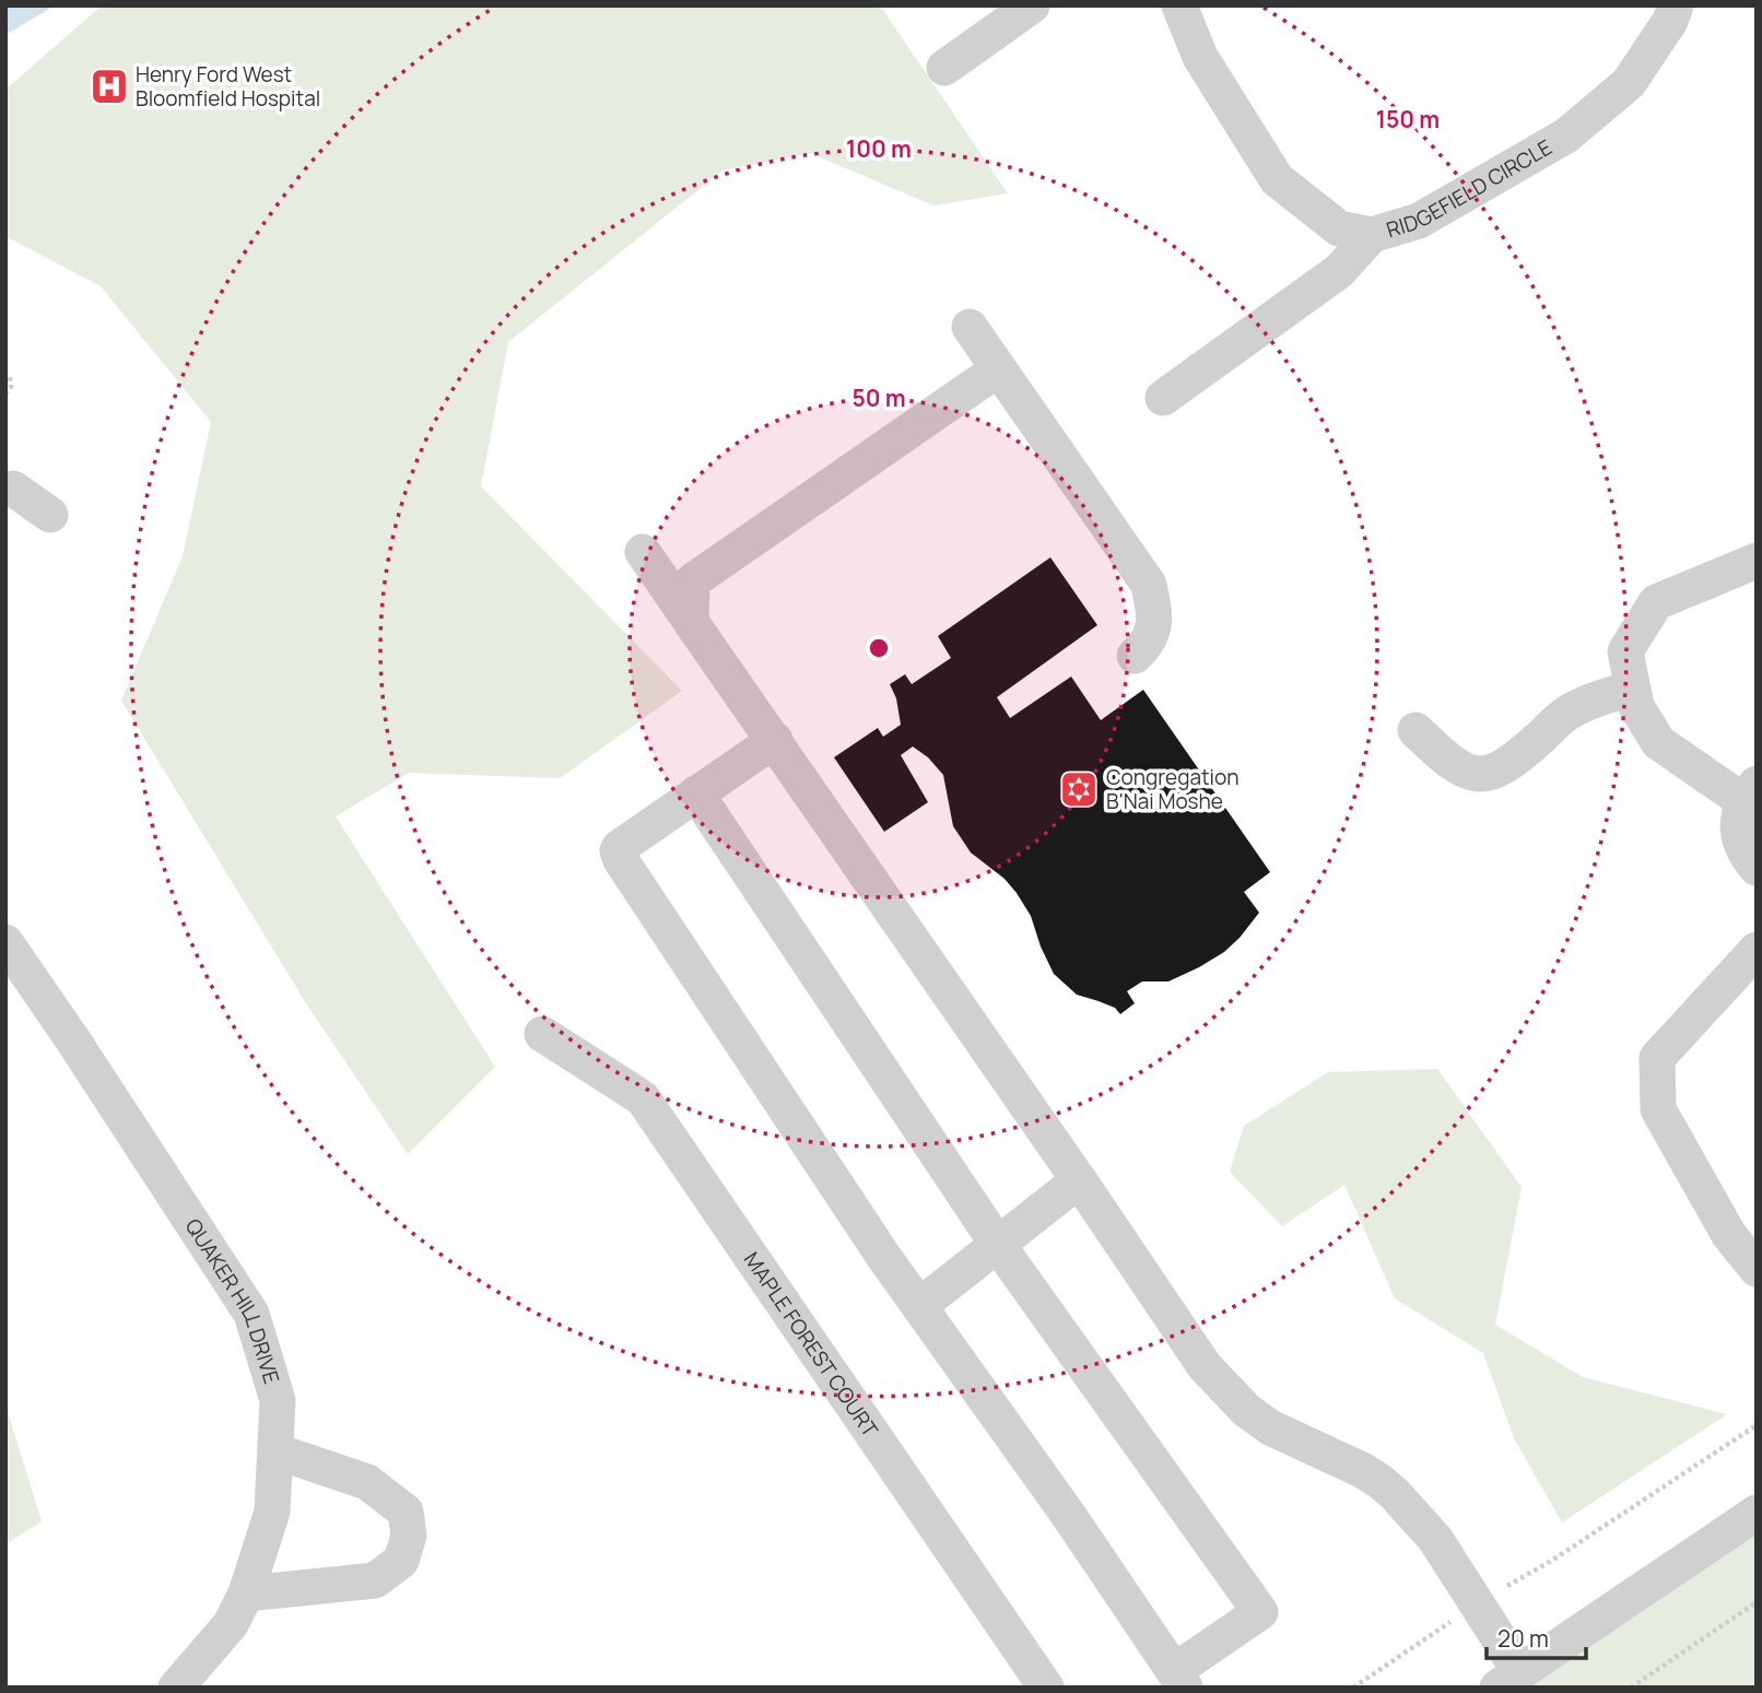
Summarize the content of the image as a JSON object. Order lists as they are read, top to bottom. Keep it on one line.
{"streets":{"street":["RIDGEFIELD CIRCLE","QUAKER HILL DRIVE","MAPLE FOREST COURT"]},"places":{"hospital":["Henry Ford West Bloomfield Hospital"],"synagogue":["Congregation B'Nai Moshe"]},"scale_bar":"20 m","rings":["150 m","100 m","50 m"]}
